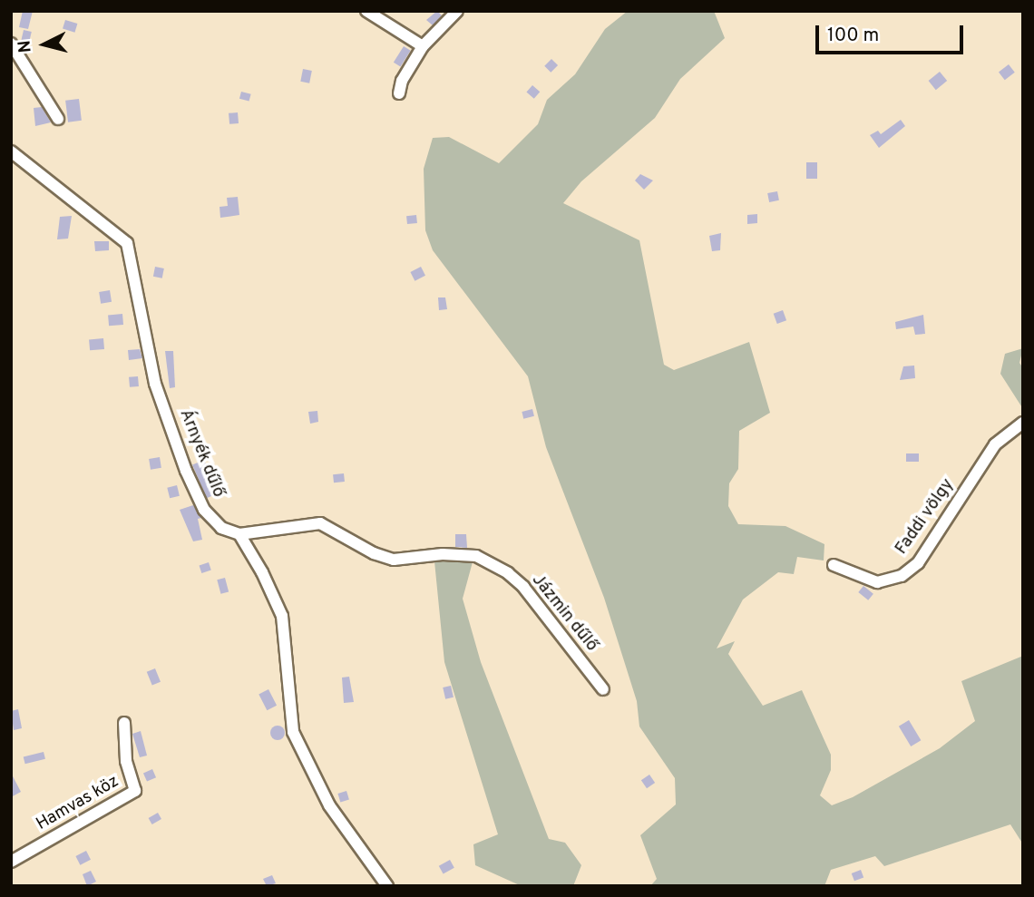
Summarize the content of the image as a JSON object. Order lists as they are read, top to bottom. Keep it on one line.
{"streets":{"street":["Árnyék dűlő","Faddi völgy","Jázmin dűlő","Hamvas köz"]},"crossings":[["Árnyék dűlő","Jázmin dűlő"]],"scale_bar":"100 m","north":"left"}
